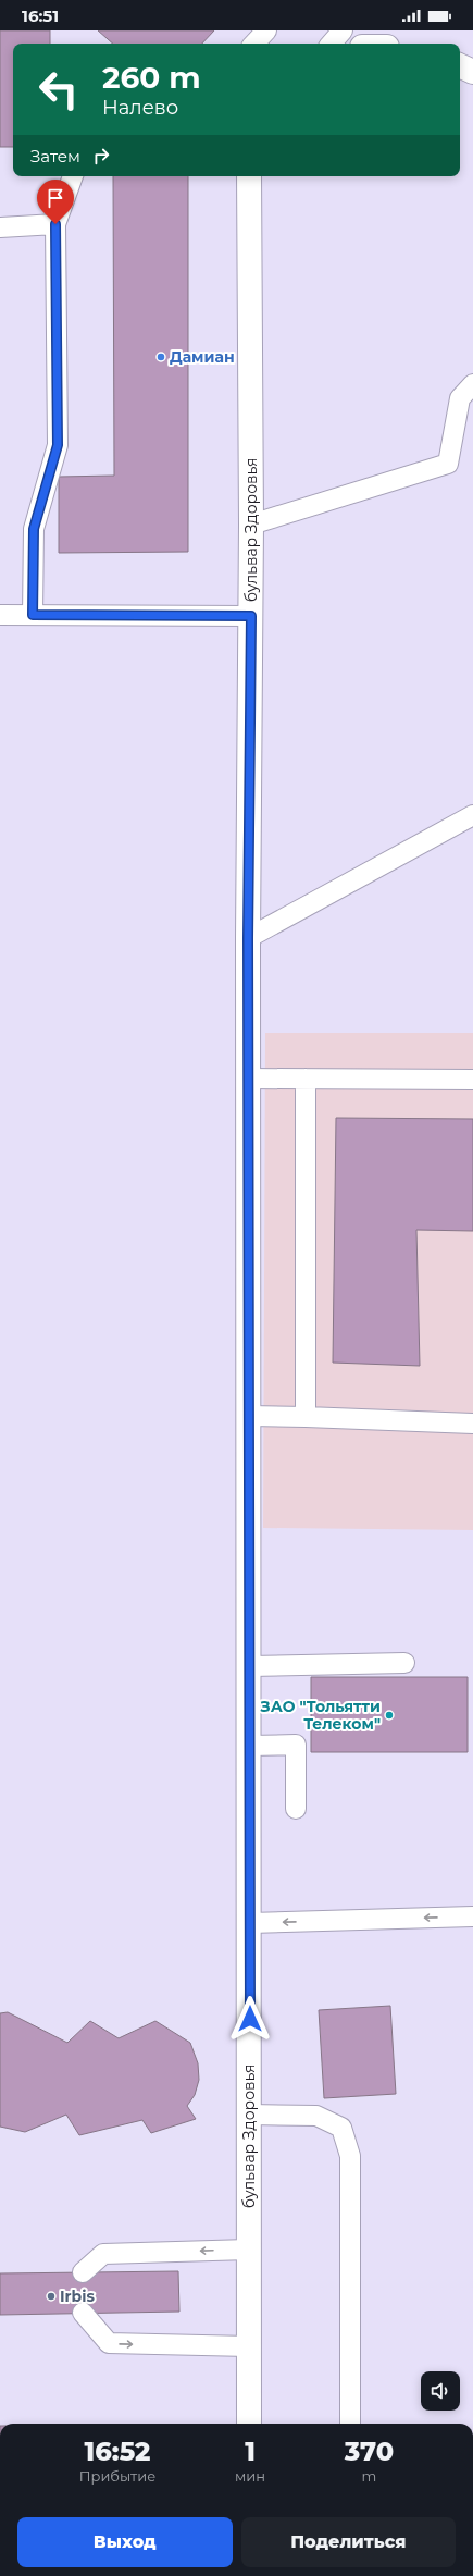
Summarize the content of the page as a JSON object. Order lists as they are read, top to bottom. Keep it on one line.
{"streets":{"street":["бульвар Здоровья"]},"places":["Дамиан","ЗАО \"Тольятти Телеком\"","Irbis"],"page":{"status":"16:51","turn":["260 m","Налево"],"then":"Затем","eta":["16:52","Прибытие","1","мин","370","m"],"buttons":["Выход","Поделиться"]}}
